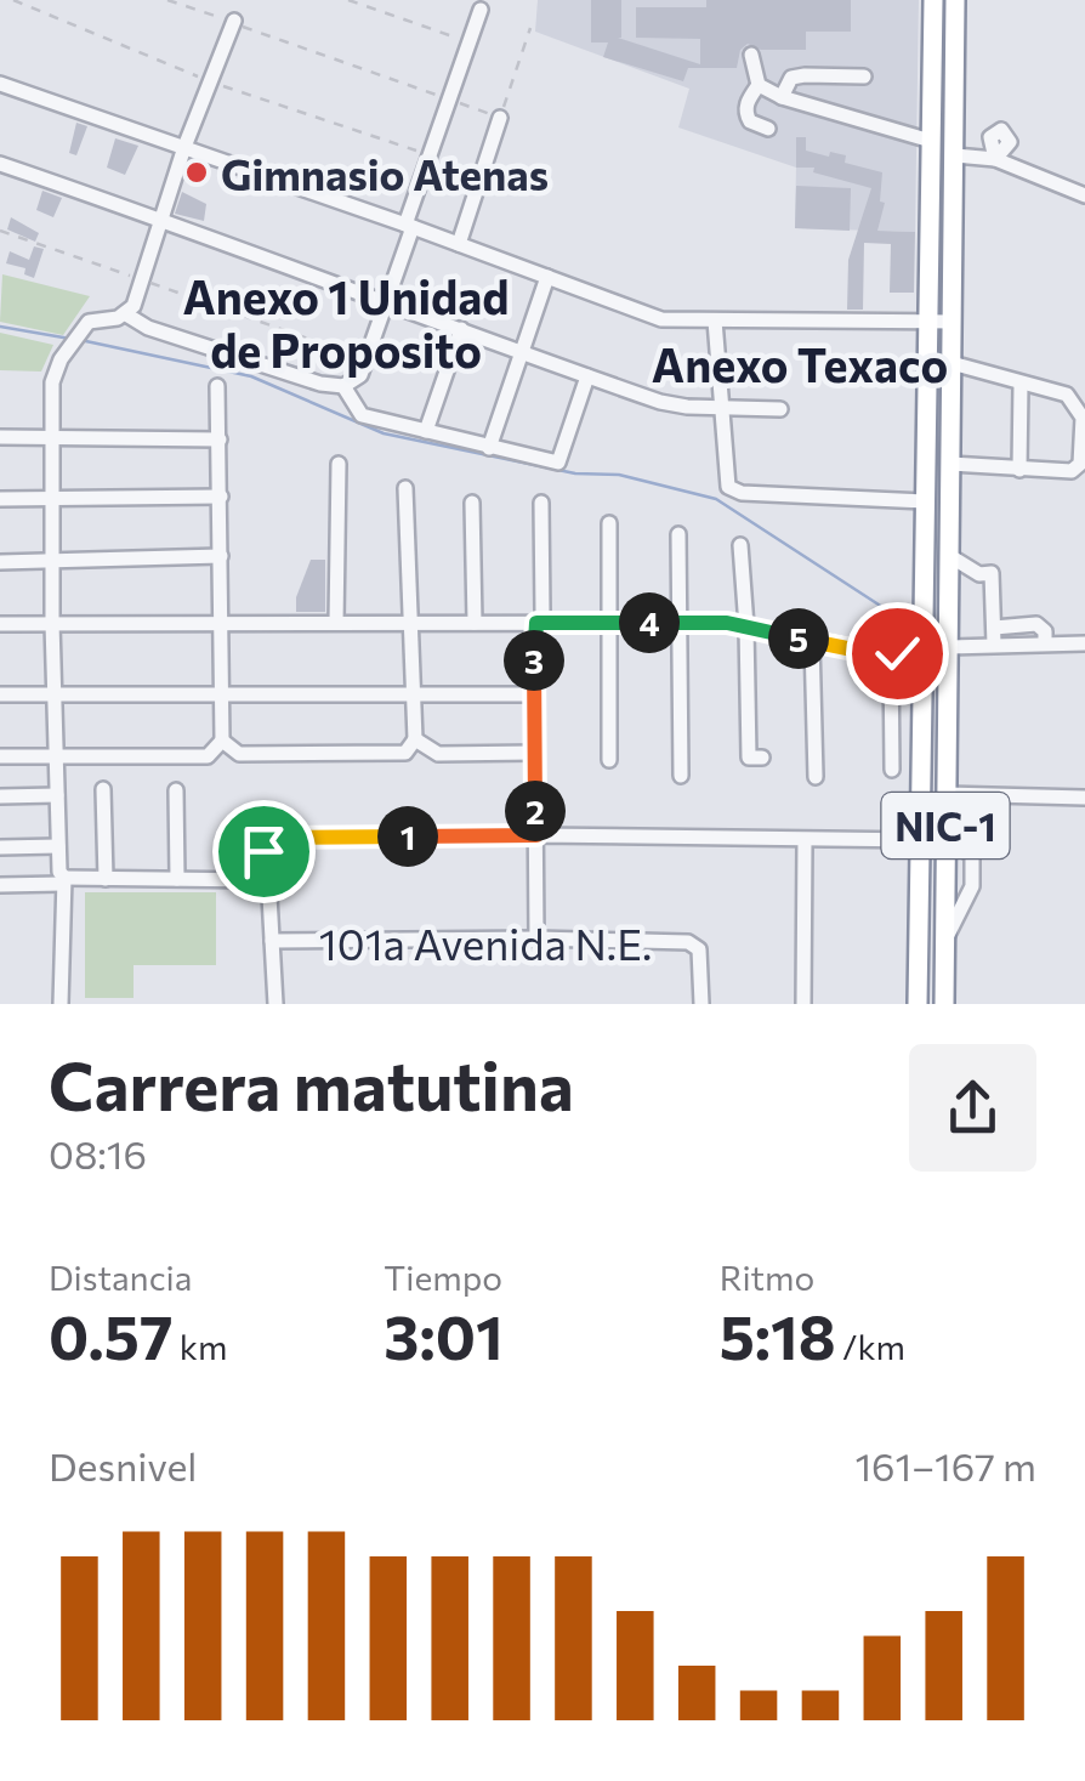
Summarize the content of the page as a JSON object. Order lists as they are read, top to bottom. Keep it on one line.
{"streets":{"highway":["NIC-1"],"street":["101a Avenida N.E."]},"districts":["Anexo 1 Unidad de Proposito","Anexo Texaco"],"places":["Gimnasio Atenas"],"page":{"pins":["4","5","3","2","1"],"heading":["Carrera matutina","08:16"],"stats":[["Distancia","0.57 km"],["Tiempo","3:01"],["Ritmo","5:18 /km"]],"chart":["Desnivel","161–167 m"]}}
